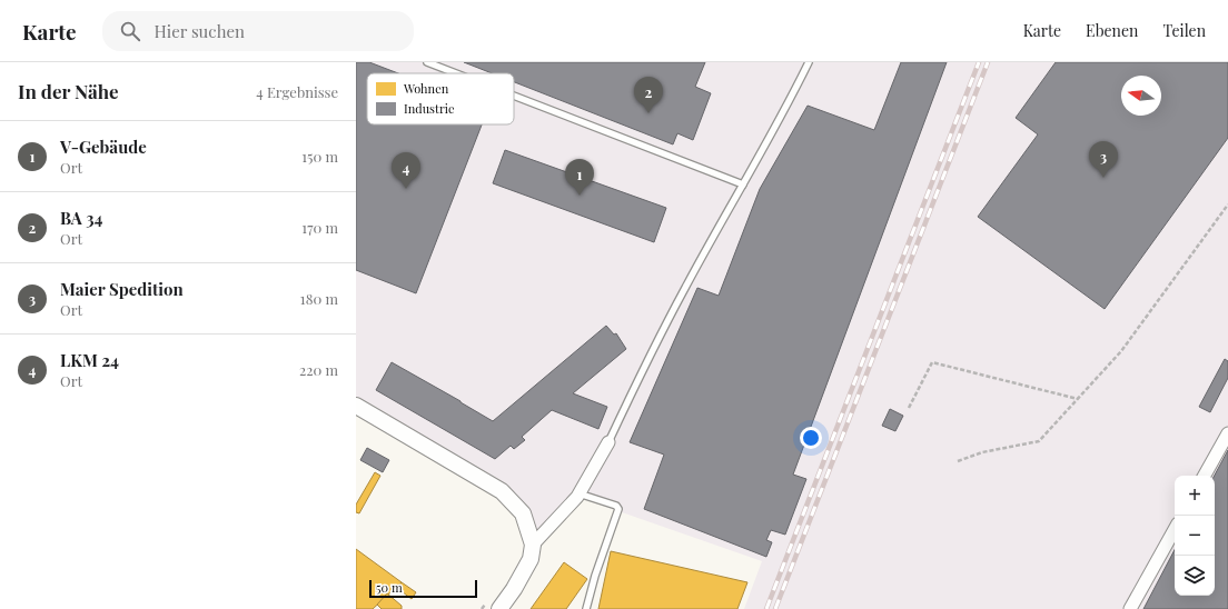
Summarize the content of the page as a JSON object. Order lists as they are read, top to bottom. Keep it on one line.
{"legend":["Wohnen","Industrie"],"scale_bar":"50 m","north":"left","page":{"header":"Karte","search":"Hier suchen","nav":["Karte","Ebenen","Teilen"],"heading":["In der Nähe","4 Ergebnisse"],"pins":["2","3","4","1"],"list":[{"mark":"1","name":"V-Gebäude","note":"Ort","value":"150 m"},{"mark":"2","name":"BA 34","note":"Ort","value":"170 m"},{"mark":"3","name":"Maier Spedition","note":"Ort","value":"180 m"},{"mark":"4","name":"LKM 24","note":"Ort","value":"220 m"}],"map_buttons":["+","−"],"scale":"50 m"}}
